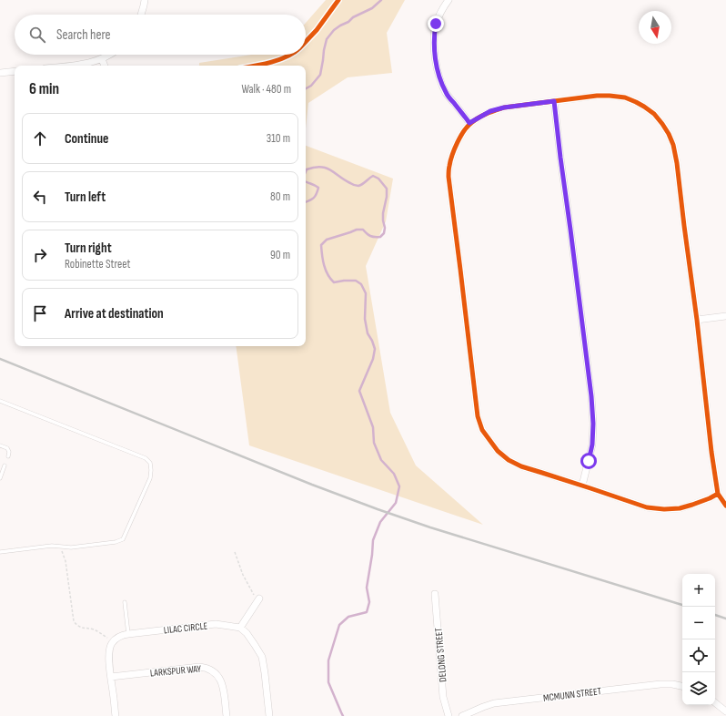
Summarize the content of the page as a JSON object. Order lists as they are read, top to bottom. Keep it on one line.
{"streets":{"street":["LILAC CIRCLE","DELONG STREET","LARKSPUR WAY","MCMUNN STREET"]},"north":"bottom","page":{"search":"Search here","heading":["6 min","Walk · 480 m"],"list":[["Continue","310 m"],["Turn left","80 m"],["Turn right","Robinette Street","90 m"],"Arrive at destination"],"map_buttons":["+","−"]}}
